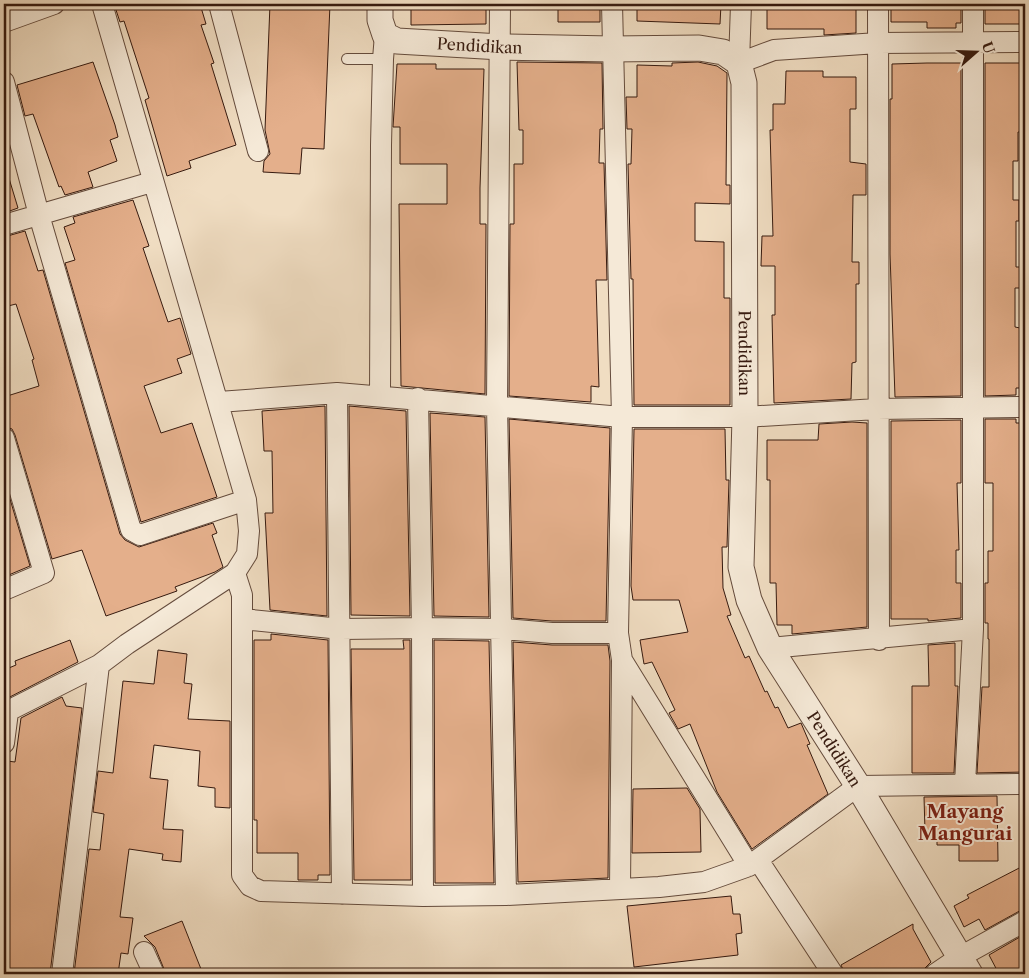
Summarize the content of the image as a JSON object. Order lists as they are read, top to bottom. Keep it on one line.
{"streets":{"street":["Pendidikan"]},"districts":["Mayang Mangurai"],"north":"right"}
